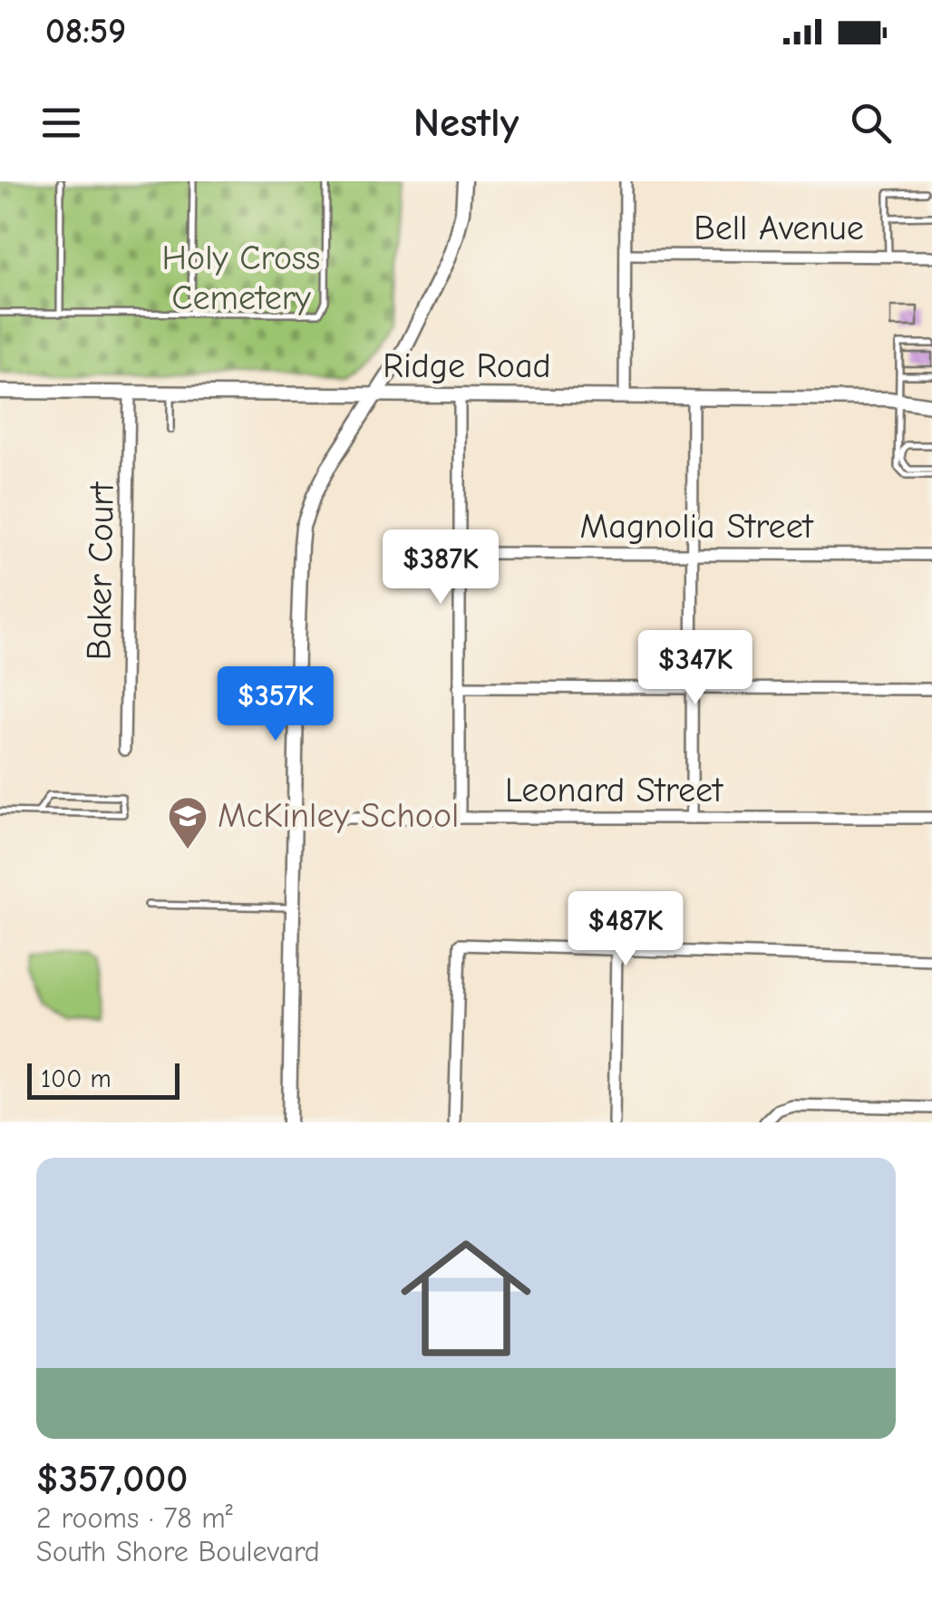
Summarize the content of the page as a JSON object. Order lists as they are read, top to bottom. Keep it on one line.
{"streets":{"street":["Bell Avenue","Ridge Road","Magnolia Street","Baker Court","Leonard Street"]},"crossings":[["Ridge Road","Baker Court"]],"parks":["Holy Cross Cemetery"],"places":{"school or university":["McKinley School"]},"scale_bar":"100 m","page":{"status":"08:59","header":"Nestly","price":["$387K","$347K","$357K","$487K"],"scale":"100 m","list":[{"name":"$357,000","note":"2 rooms · 78 m² · South Shore Boulevard"}]}}
